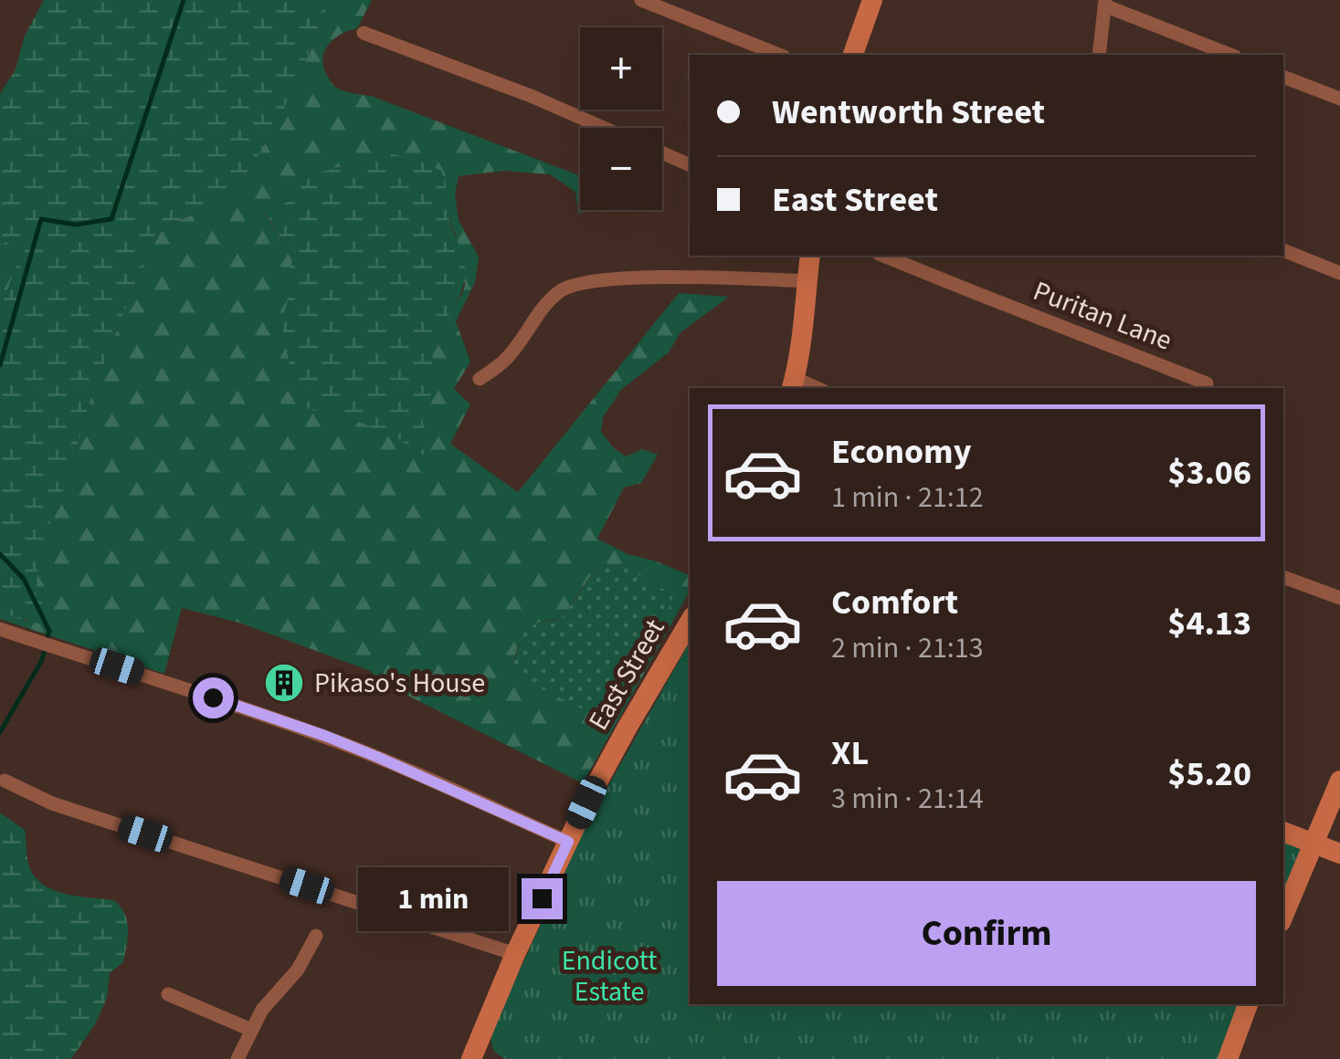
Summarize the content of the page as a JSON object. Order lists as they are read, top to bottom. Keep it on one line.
{"streets":{"main road":["East Street"],"street":["Puritan Lane"]},"parks":["Endicott Estate"],"places":{"building":["Pikaso's House"]},"page":{"map_buttons":["+","−"],"banner":["Wentworth Street","East Street"],"list":[{"name":"Economy","note":"1 min · 21:12","value":"$3.06"},{"name":"Comfort","note":"2 min · 21:13","value":"$4.13"},{"name":"XL","note":"3 min · 21:14","value":"$5.20"}],"buttons":"Confirm","bubble":"1 min"}}
